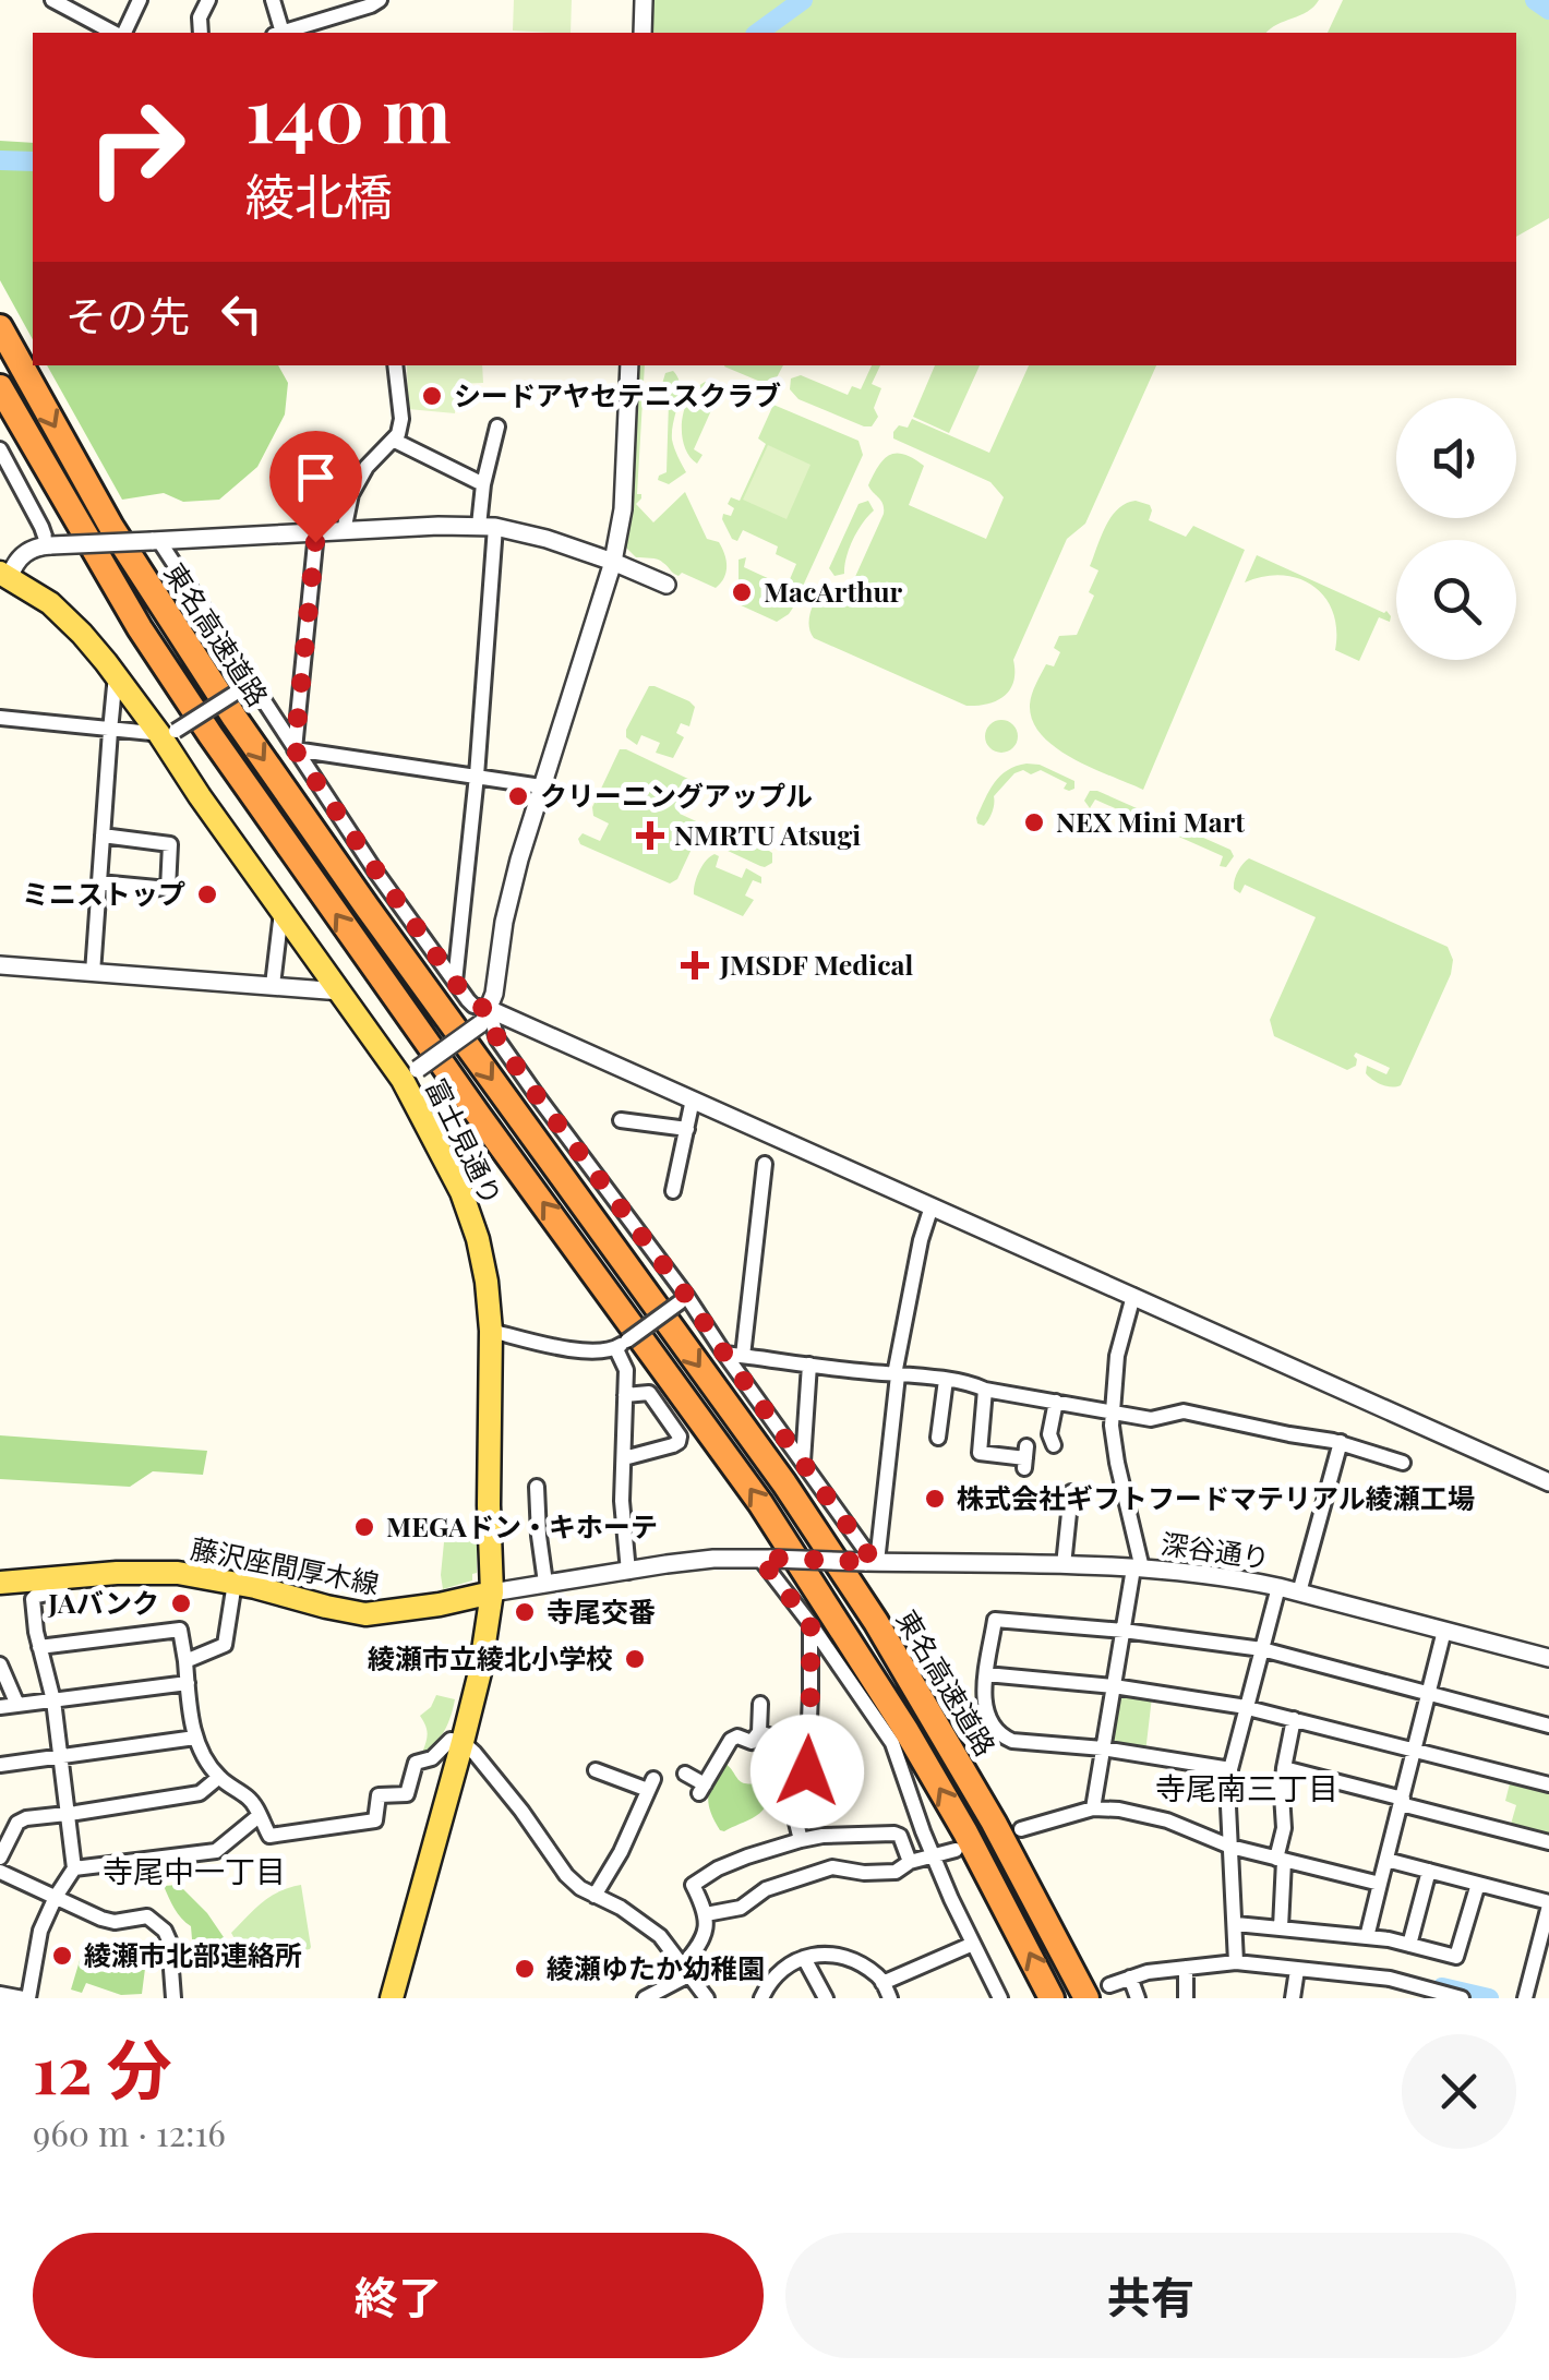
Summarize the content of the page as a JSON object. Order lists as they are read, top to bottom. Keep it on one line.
{"streets":{"highway":["東名高速道路"],"main road":["富士見通り","藤沢座間厚木線"],"street":["深谷通り"]},"crossings":[["富士見通り","藤沢座間厚木線"]],"districts":["寺尾南三丁目","寺尾中一丁目"],"places":{"other":["シードアヤセテニスクラブ","MacArthur","クリーニングアップル","NEX Mini Mart","ミニストップ","株式会社ギフトフードマテリアル綾瀬工場","MEGAドン・キホーテ","JAバンク","寺尾交番","綾瀬市立綾北小学校","綾瀬市北部連絡所","綾瀬ゆたか幼稚園"],"health":["NMRTU Atsugi","JMSDF Medical"]},"page":{"turn":["140 m","綾北橋"],"then":"その先","heading":["12 分","960 m · 12:16"],"buttons":["終了","共有"]}}
